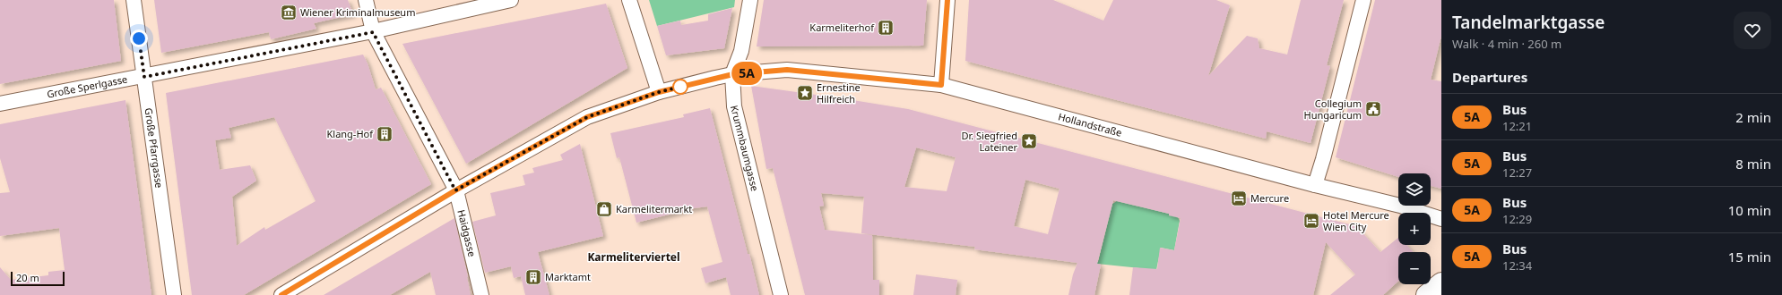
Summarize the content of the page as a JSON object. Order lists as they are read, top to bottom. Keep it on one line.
{"streets":{"street":["Große Sperlgasse","Hollandstraße","Große Pfarrgasse","Krummbaumgasse","Haidgasse"]},"crossings":[["Große Sperlgasse","Große Pfarrgasse"],["Große Sperlgasse","Haidgasse"],["Hollandstraße","Krummbaumgasse"],["Hollandstraße","Haidgasse"]],"districts":["Karmeliterviertel"],"places":{"museum":["Wiener Kriminalmuseum"],"building":["Karmeliterhof","Klang-Hof","Marktamt"],"place":["Ernestine Hilfreich","Dr. Siegfried Lateiner"],"public building":["Collegium Hungaricum"],"hotel":["Mercure","Hotel Mercure Wien City"],"shop":["Karmelitermarkt"]},"lines":["bus line 5A"],"scale_bar":"20 m","page":{"on_map":"5A","heading":[["Tandelmarktgasse","Walk · 4 min · 260 m"],"Departures"],"list":[{"mark":"5A","name":"Bus","note":"12:21","value":"2 min"},{"mark":"5A","name":"Bus","note":"12:27","value":"8 min"},{"mark":"5A","name":"Bus","note":"12:29","value":"10 min"},{"mark":"5A","name":"Bus","note":"12:34","value":"15 min"}],"map_buttons":["+","−"],"scale":"20 m"}}
